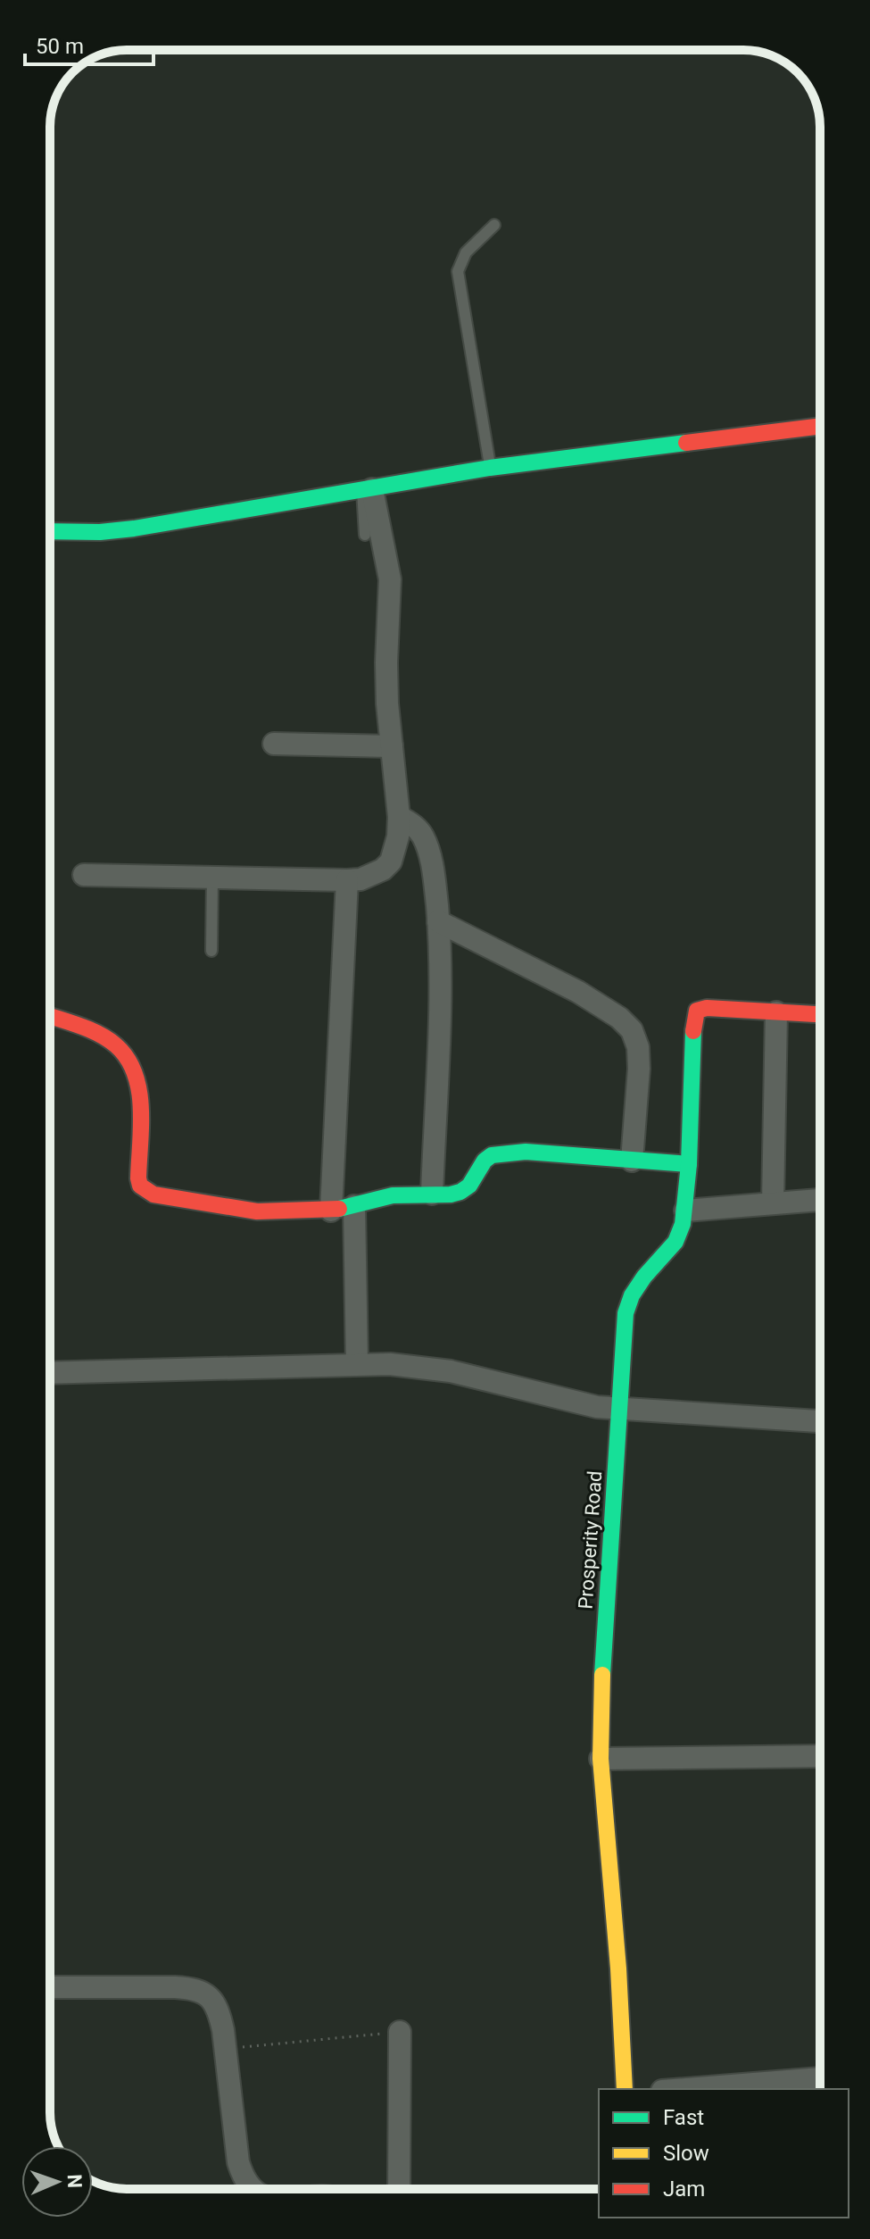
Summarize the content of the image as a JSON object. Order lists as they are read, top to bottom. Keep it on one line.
{"streets":{"street":["Prosperity Road"]},"legend":["Fast","Slow","Jam"],"scale_bar":"50 m","north":"right"}
